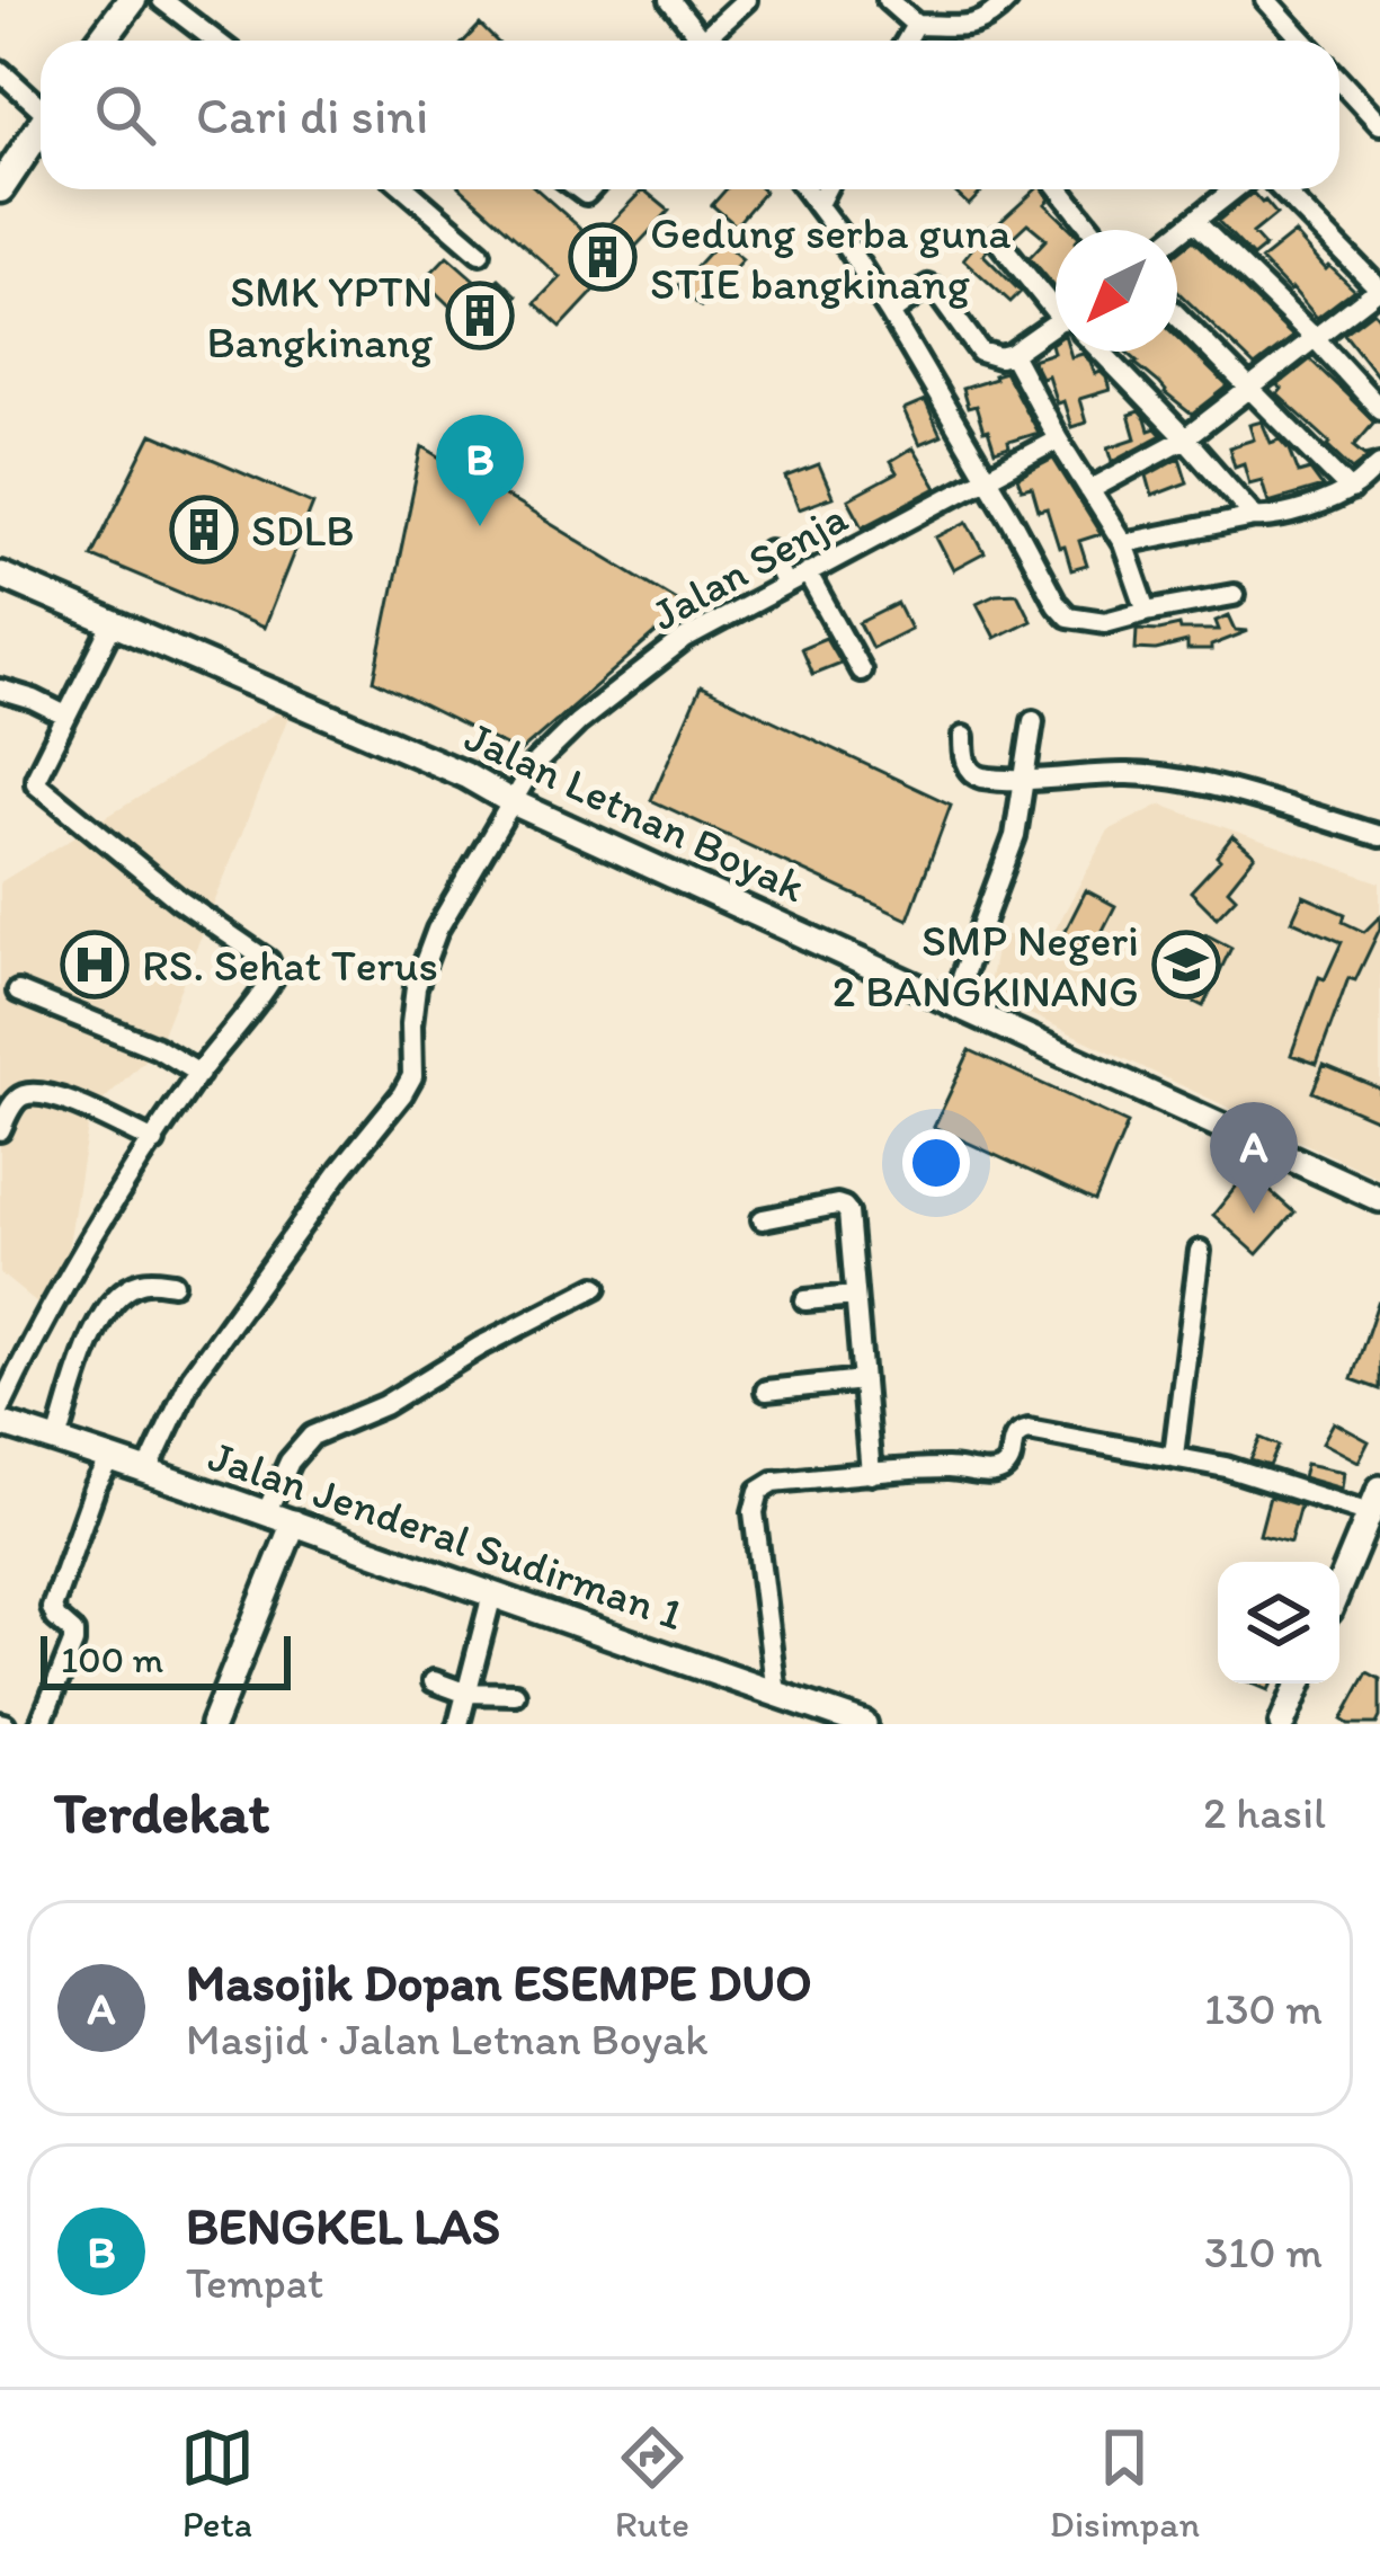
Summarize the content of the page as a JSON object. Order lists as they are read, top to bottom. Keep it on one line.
{"streets":{"street":["Jalan Senja","Jalan Letnan Boyak","Jalan Jenderal Sudirman 1"]},"crossings":[["Jalan Senja","Jalan Letnan Boyak"],["Jalan Senja","Jalan Jenderal Sudirman 1"]],"places":{"building":["Gedung serba guna STIE bangkinang","SMK YPTN Bangkinang","SDLB"],"hospital":["RS. Sehat Terus"],"school or university":["SMP Negeri 2 BANGKINANG"]},"scale_bar":"100 m","north":"bottom left","page":{"search":"Cari di sini","pins":["B","A"],"scale":"100 m","heading":["Terdekat","2 hasil"],"list":[{"mark":"A","name":"Masojik Dopan ESEMPE DUO","note":"Masjid · Jalan Letnan Boyak","value":"130 m"},{"mark":"B","name":"BENGKEL LAS","note":"Tempat","value":"310 m"}],"nav":["Peta","Rute","Disimpan"]}}
